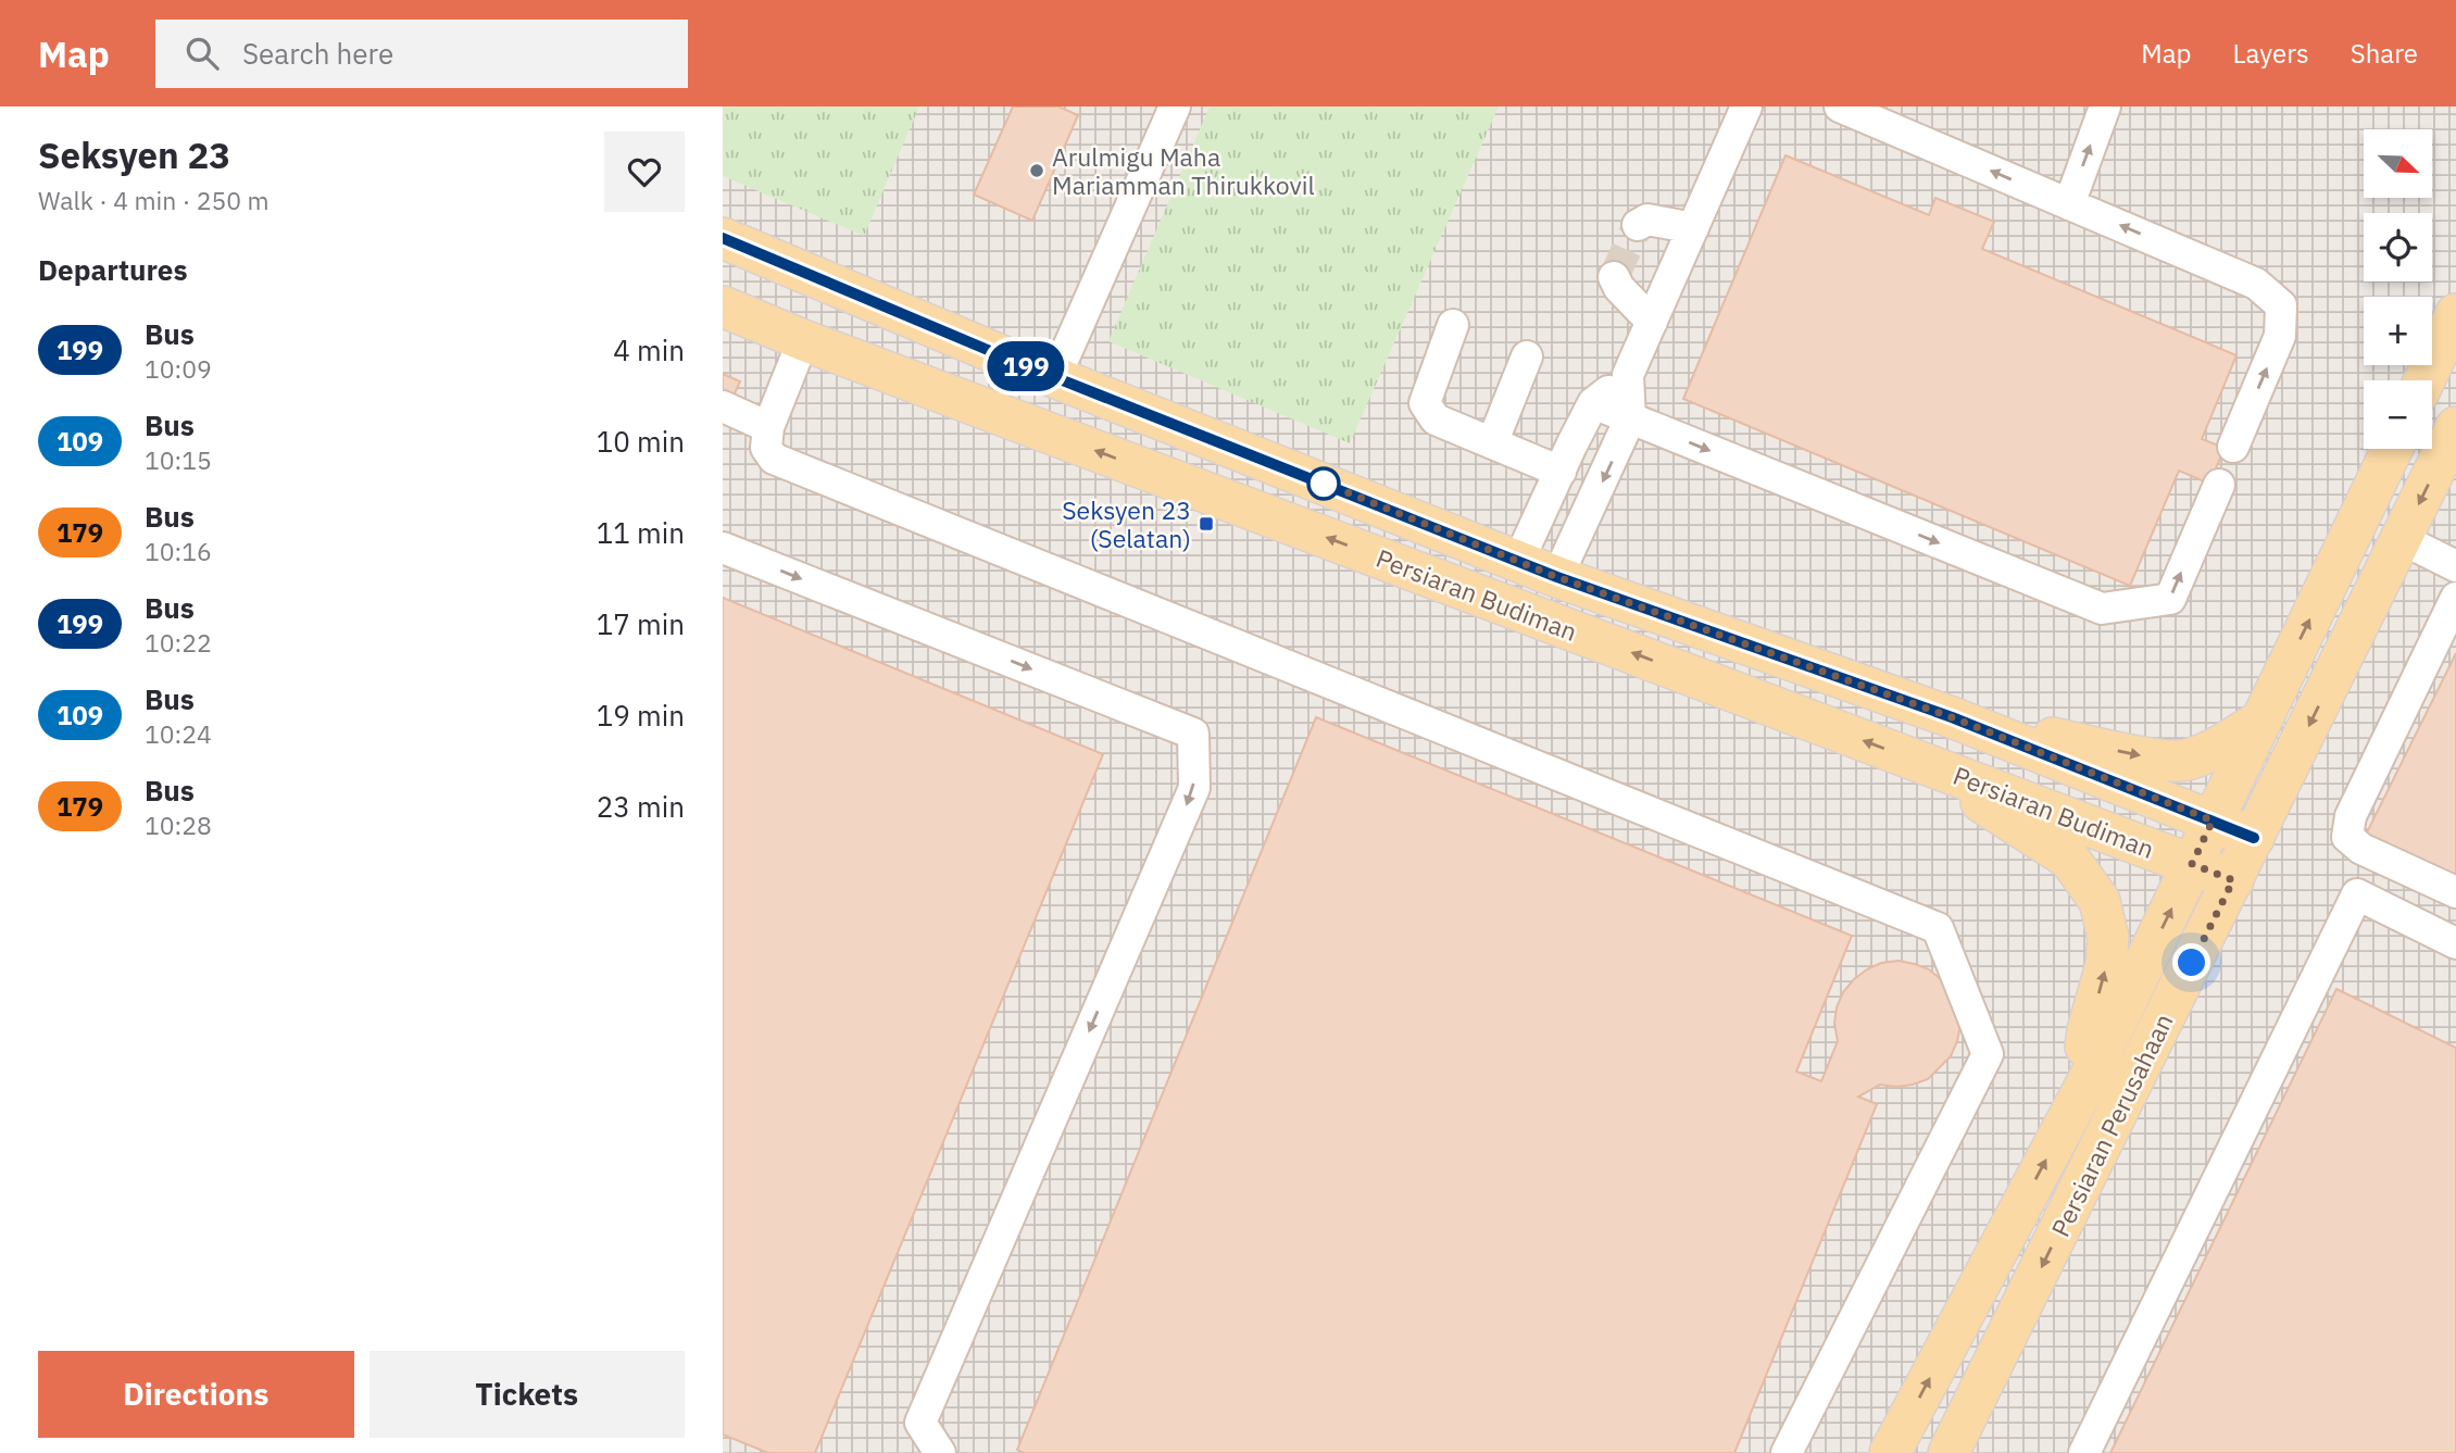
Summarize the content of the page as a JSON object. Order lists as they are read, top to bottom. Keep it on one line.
{"streets":{"main road":["Persiaran Budiman","Persiaran Perusahaan"]},"crossings":[["Persiaran Budiman","Persiaran Perusahaan"]],"places":{"other":["Arulmigu Maha Mariamman Thirukkovil"],"transit":["Seksyen 23 (Selatan)"]},"lines":["bus line 199"],"north":"bottom right","page":{"header":"Map","search":"Search here","nav":["Map","Layers","Share"],"heading":[["Seksyen 23","Walk · 4 min · 250 m"],"Departures"],"on_map":"199","map_buttons":["+","−"],"list":[{"mark":"199","name":"Bus","note":"10:09","value":"4 min"},{"mark":"109","name":"Bus","note":"10:15","value":"10 min"},{"mark":"179","name":"Bus","note":"10:16","value":"11 min"},{"mark":"199","name":"Bus","note":"10:22","value":"17 min"},{"mark":"109","name":"Bus","note":"10:24","value":"19 min"},{"mark":"179","name":"Bus","note":"10:28","value":"23 min"}],"buttons":["Directions","Tickets"]}}
